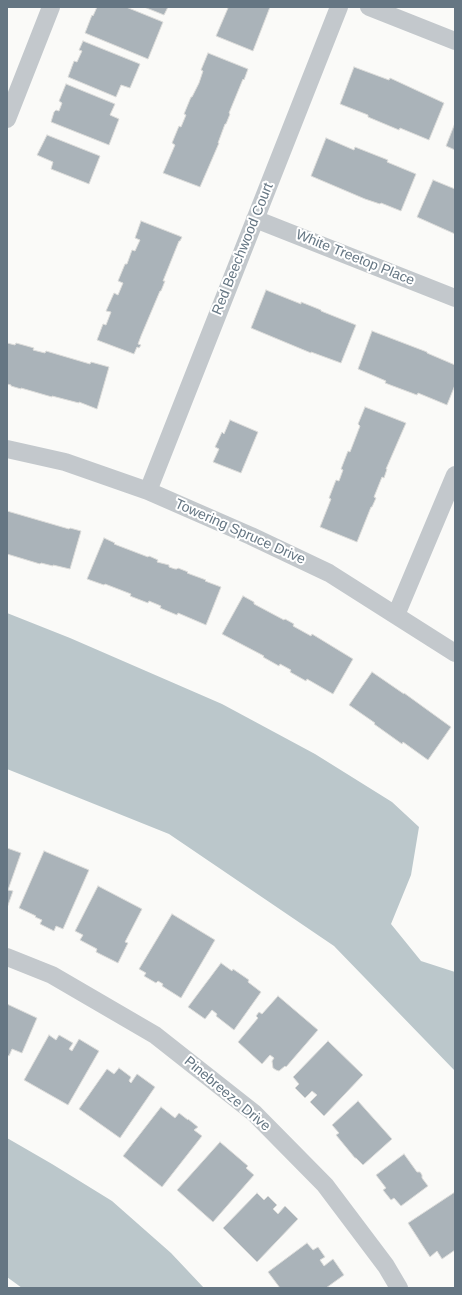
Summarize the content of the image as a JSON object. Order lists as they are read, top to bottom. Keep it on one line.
{"streets":{"street":["Red Beechwood Court","White Treetop Place","Towering Spruce Drive","Pinebreeze Drive"]},"crossings":[["Red Beechwood Court","White Treetop Place"],["Red Beechwood Court","Towering Spruce Drive"]]}
